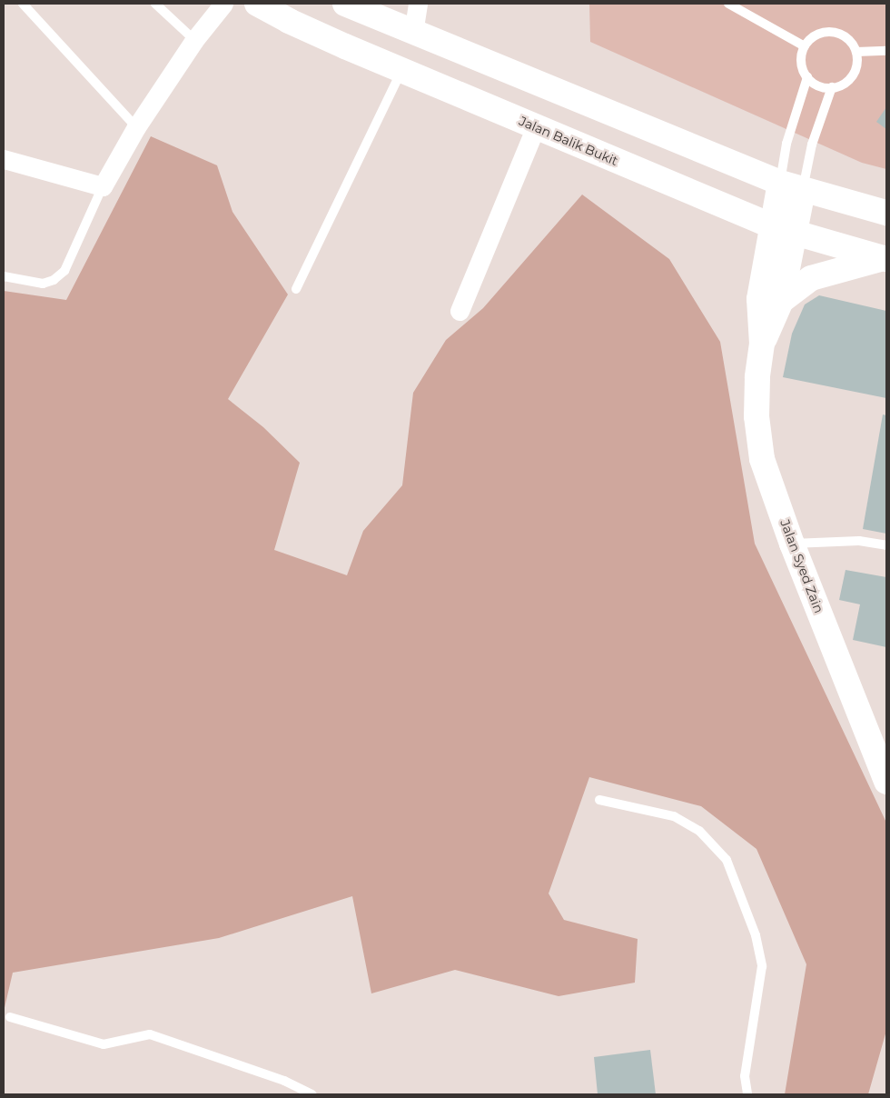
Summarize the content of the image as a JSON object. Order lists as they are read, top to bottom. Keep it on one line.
{"streets":{"main road":["Jalan Balik Bukit","Jalan Syed Zain"]}}
